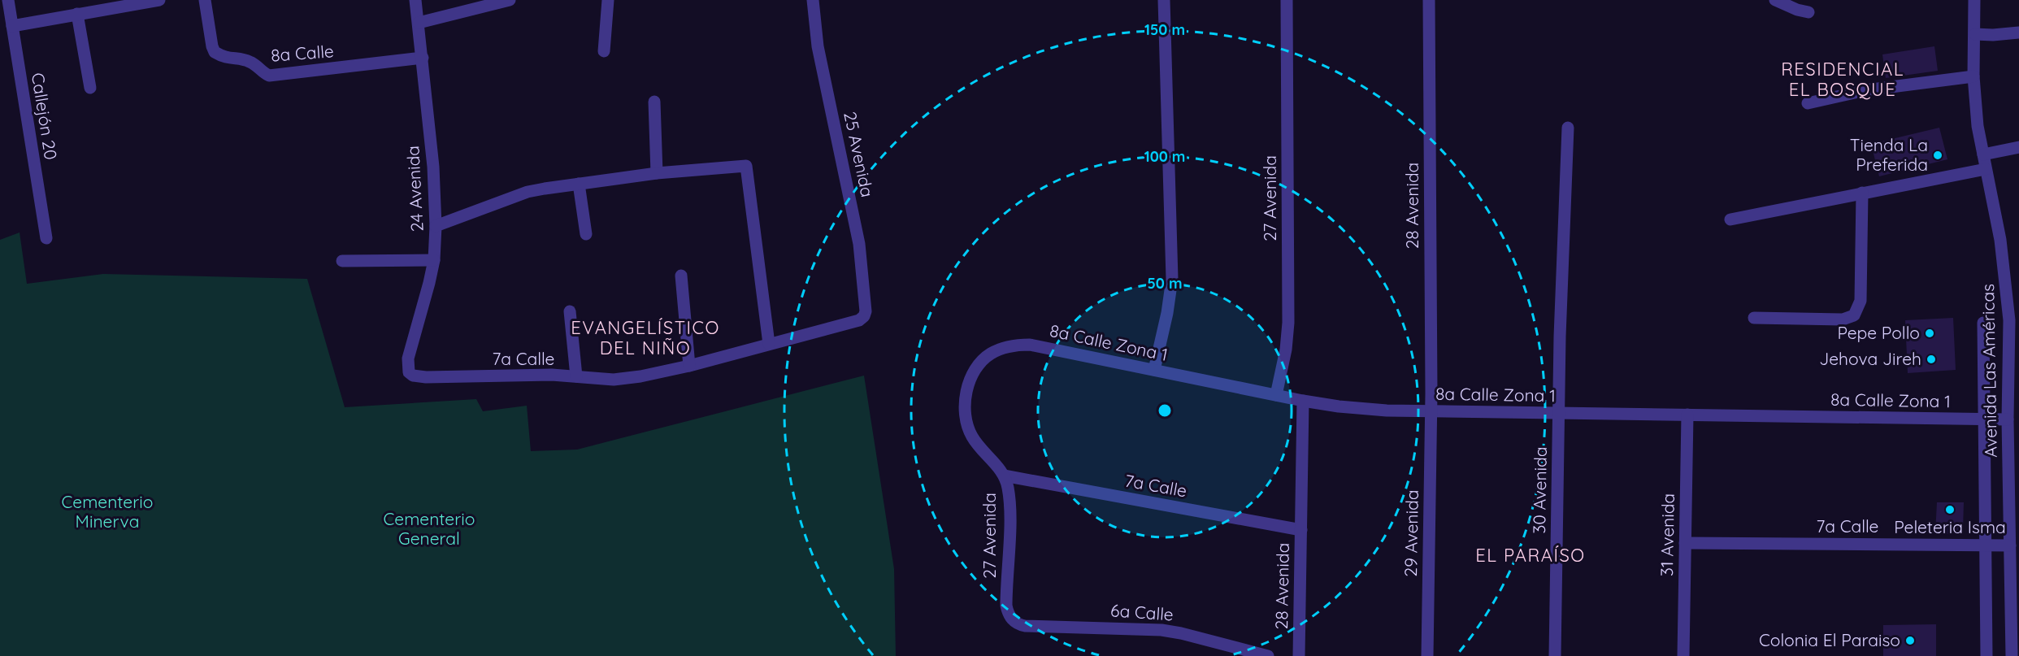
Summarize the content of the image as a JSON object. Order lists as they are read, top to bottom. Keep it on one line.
{"streets":{"street":["8a Calle","Callejón 20","25 Avenida","24 Avenida","27 Avenida","28 Avenida","8a Calle Zona 1","7a Calle","Avenida Las Américas","30 Avenida","29 Avenida","31 Avenida","6a Calle"]},"crossings":[["8a Calle","24 Avenida"],["25 Avenida","7a Calle"],["24 Avenida","7a Calle"],["27 Avenida","8a Calle Zona 1"],["27 Avenida","7a Calle"],["27 Avenida","6a Calle"],["28 Avenida","8a Calle Zona 1"],["28 Avenida","7a Calle"],["28 Avenida","29 Avenida"],["8a Calle Zona 1","Avenida Las Américas"],["8a Calle Zona 1","30 Avenida"],["8a Calle Zona 1","29 Avenida"],["8a Calle Zona 1","31 Avenida"],["7a Calle","Avenida Las Américas"],["7a Calle","31 Avenida"]],"districts":["RESIDENCIAL EL BOSQUE","EVANGELÍSTICO DEL NIÑO","EL PARAÍSO"],"parks":["Cementerio Minerva","Cementerio General"],"places":["Tienda La Preferida","Pepe Pollo","Jehova Jireh","Peleteria Isma","Colonia El Paraiso"],"rings":["150 m","100 m","50 m"]}
